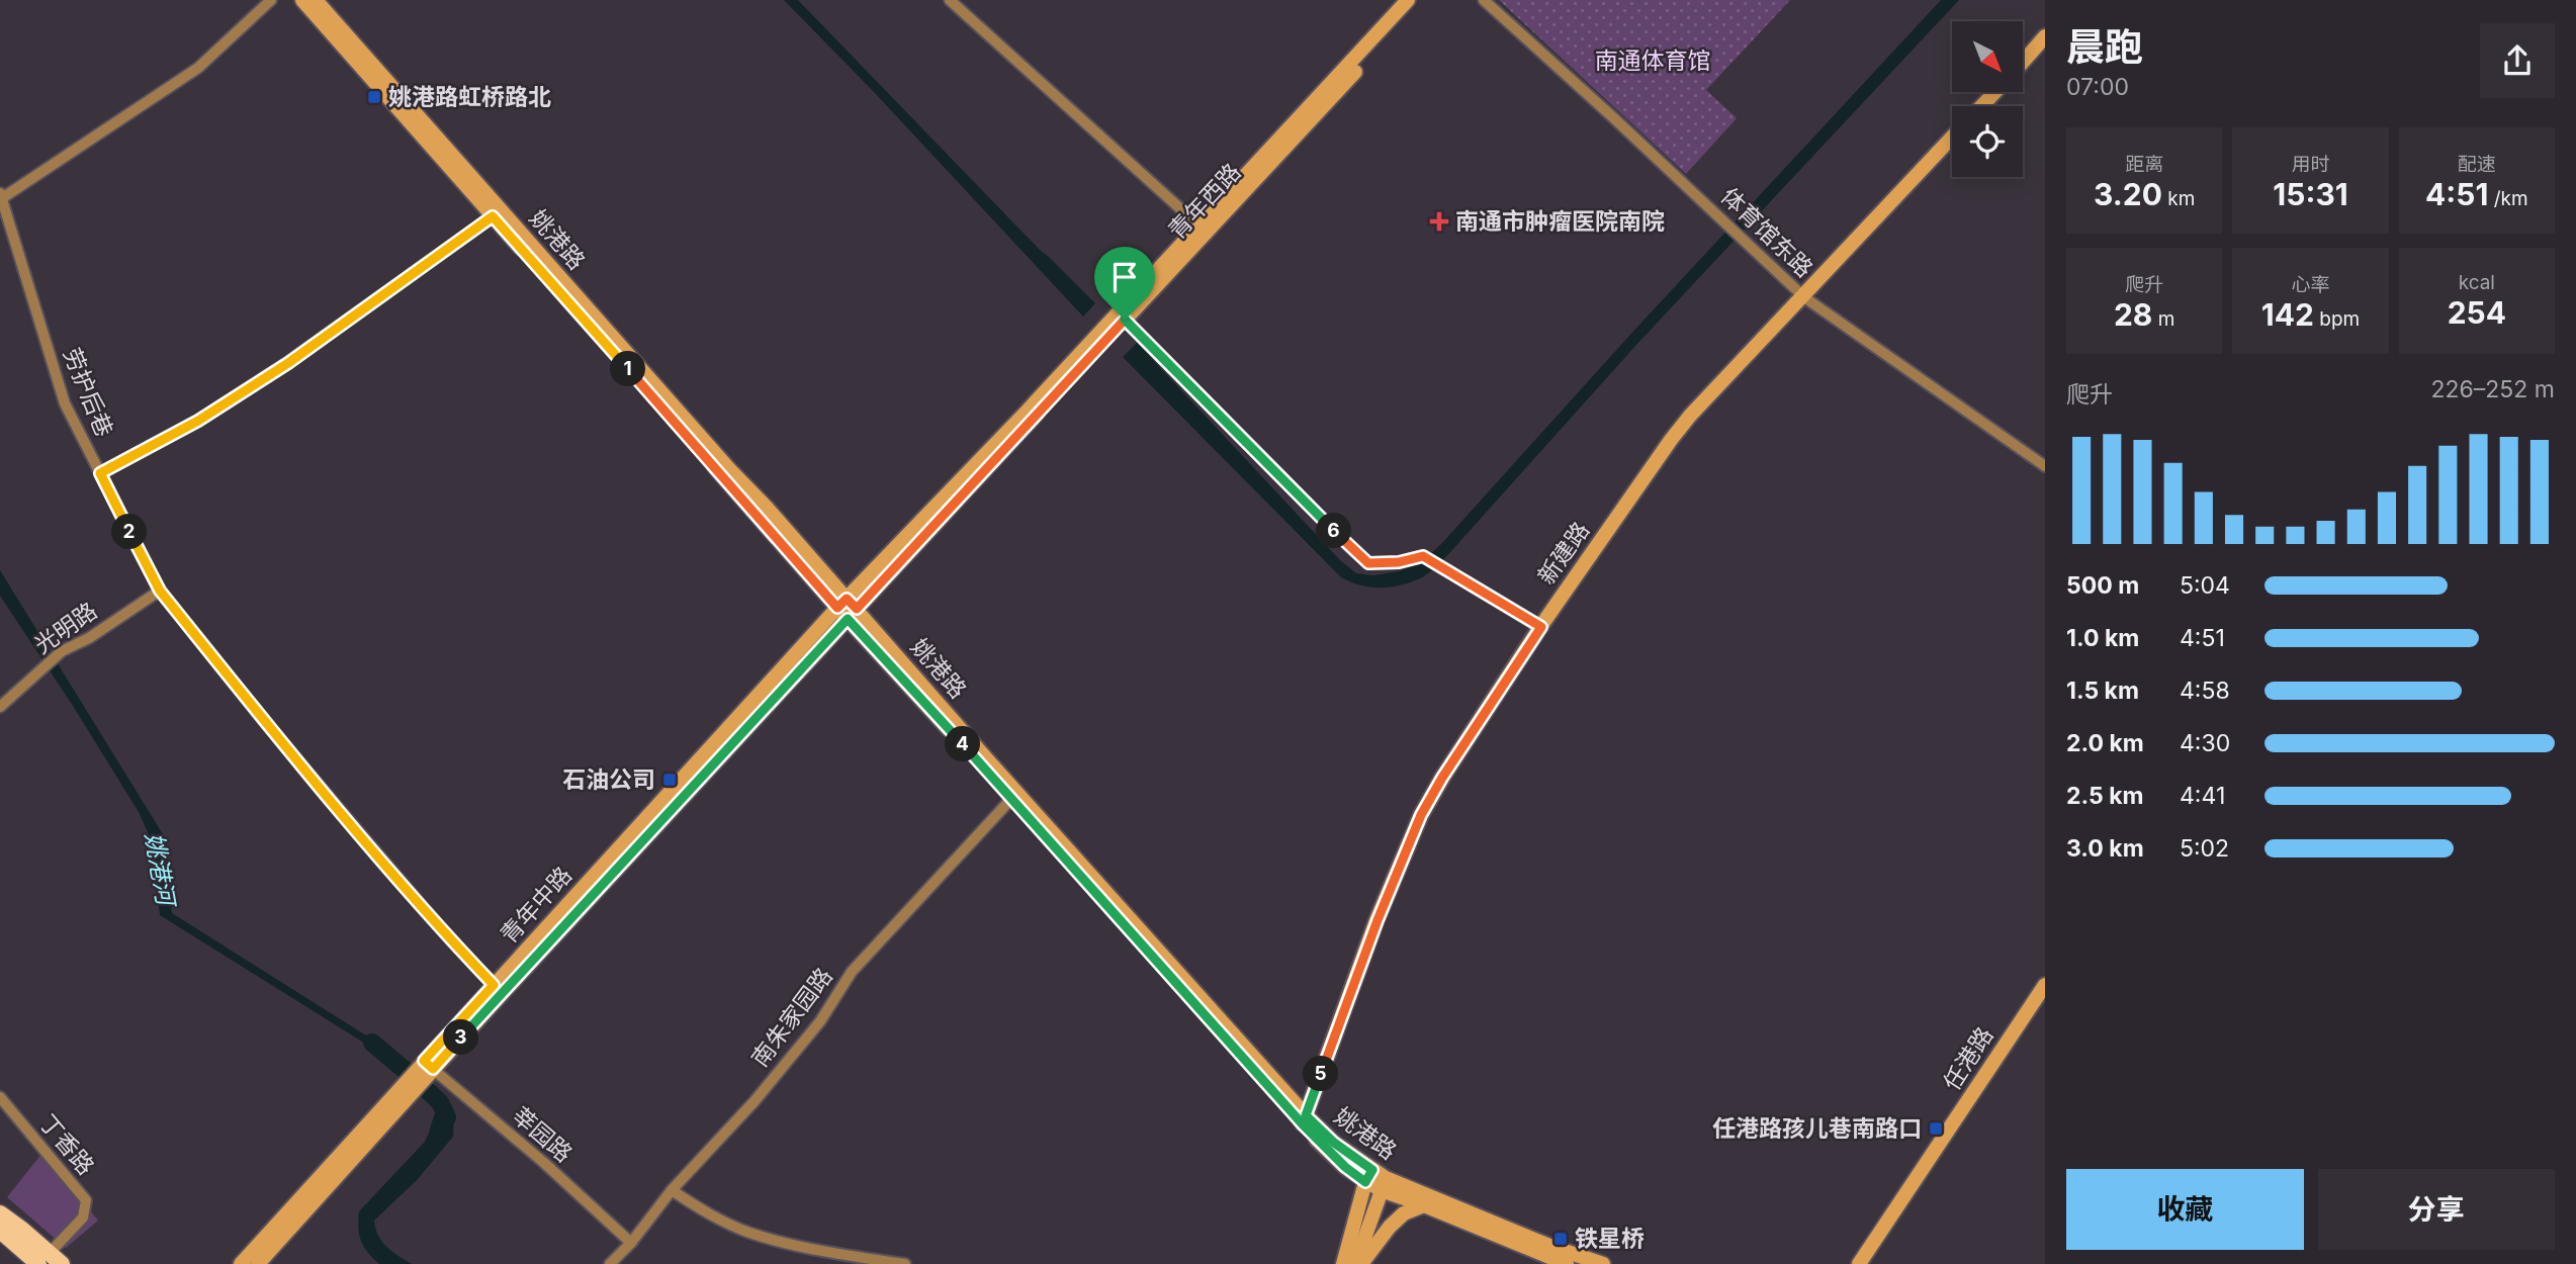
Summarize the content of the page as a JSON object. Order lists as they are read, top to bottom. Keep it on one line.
{"streets":{"main road":["青年西路","姚港路","新建路","青年中路","任港路"],"street":["体育馆东路","劳护后巷","光明路","南朱家园路","莘园路","丁香路"]},"crossings":[["青年西路","姚港路"],["青年西路","青年中路"],["体育馆东路","新建路"],["姚港路","新建路"],["姚港路","青年中路"],["姚港路","南朱家园路"],["劳护后巷","光明路"],["劳护后巷","青年中路"],["青年中路","莘园路"],["南朱家园路","莘园路"]],"water":["姚港河"],"parks":["南通体育馆"],"places":{"transit":["姚港路虹桥路北","石油公司","任港路孩儿巷南路口","铁星桥"],"health":["南通市肿瘤医院南院"]},"north":"bottom right","page":{"heading":["晨跑","07:00"],"stats":[["距离","3.20 km"],["用时","15:31"],["配速","4:51 /km"],["爬升","28 m"],["心率","142 bpm"],["kcal","254"]],"pins":["1","6","2","4","3","5"],"chart":["爬升","226–252 m"],"list":[{"name":"500 m","note":"5:04"},{"name":"1.0 km","note":"4:51"},{"name":"1.5 km","note":"4:58"},{"name":"2.0 km","note":"4:30"},{"name":"2.5 km","note":"4:41"},{"name":"3.0 km","note":"5:02"}],"buttons":["收藏","分享"]}}
